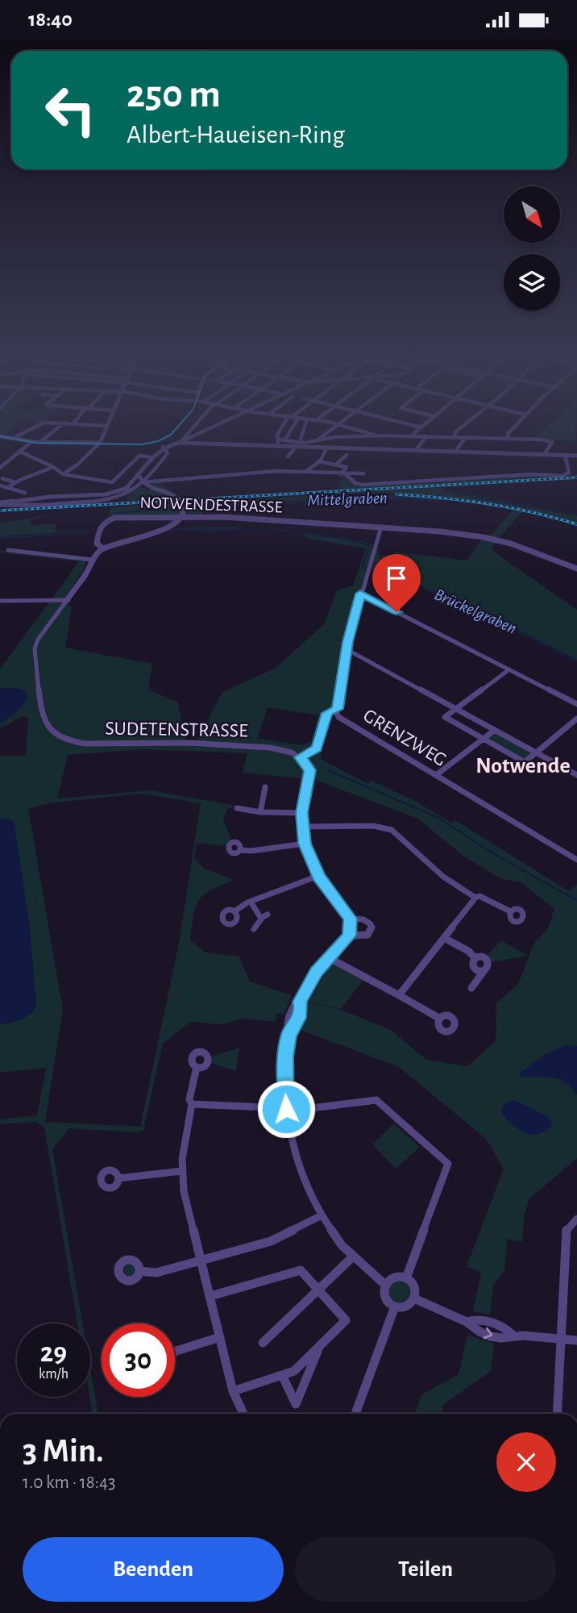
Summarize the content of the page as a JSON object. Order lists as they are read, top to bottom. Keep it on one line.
{"streets":{"street":["NOTWENDESTRASSE","SUDETENSTRASSE","GRENZWEG"]},"districts":["Notwende"],"water":["Mittelgraben","Brückelgraben"],"north":"bottom right","page":{"status":"18:40","turn":["250 m","Albert-Haueisen-Ring"],"speed":"29 km/h","limit":"30","heading":["3 Min.","1.0 km · 18:43"],"buttons":["Beenden","Teilen"]}}
